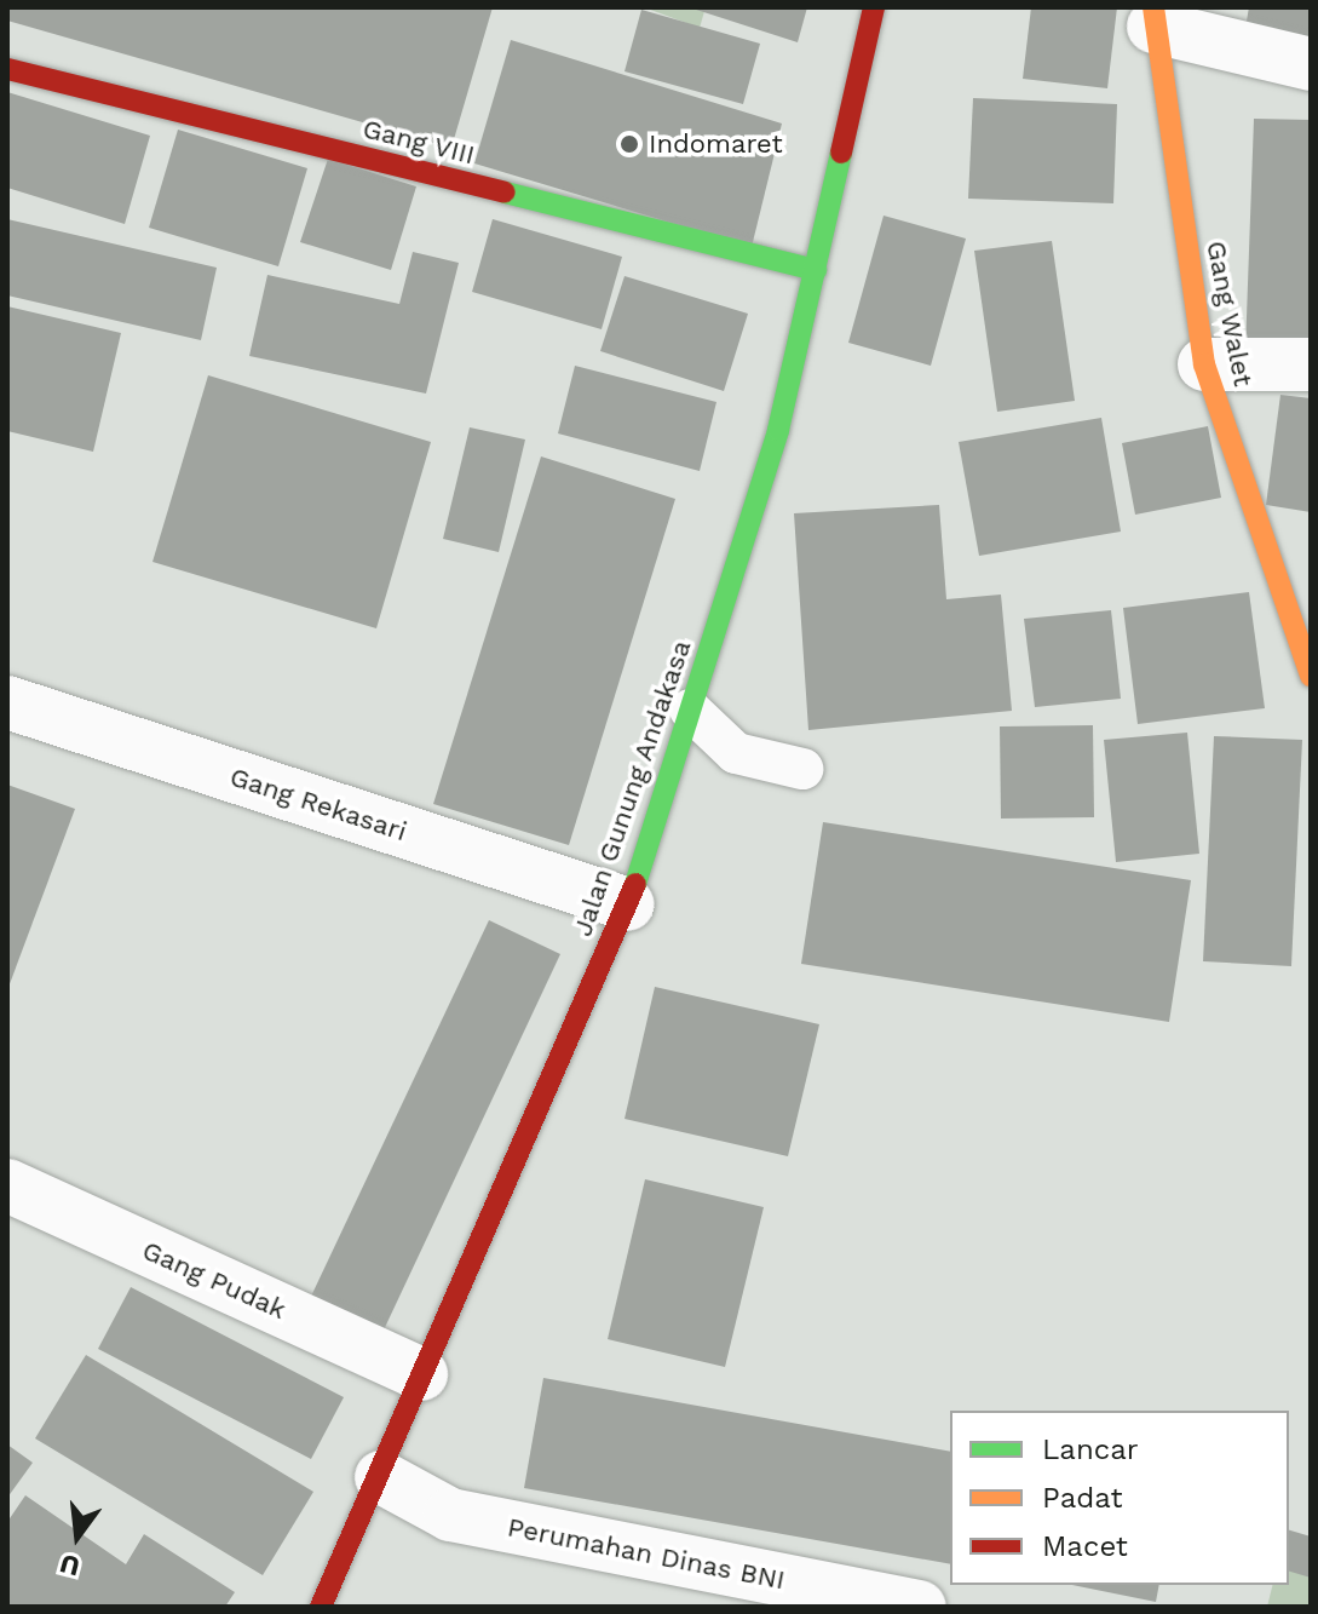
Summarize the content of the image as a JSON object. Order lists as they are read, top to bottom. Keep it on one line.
{"streets":{"street":["Gang VIII","Gang Walet","Jalan Gunung Andakasa","Gang Rekasari","Gang Pudak","Perumahan Dinas BNI"]},"crossings":[["Gang VIII","Jalan Gunung Andakasa"],["Jalan Gunung Andakasa","Gang Rekasari"],["Jalan Gunung Andakasa","Gang Pudak"],["Jalan Gunung Andakasa","Perumahan Dinas BNI"]],"places":["Indomaret"],"legend":["Lancar","Padat","Macet"],"north":"bottom"}
